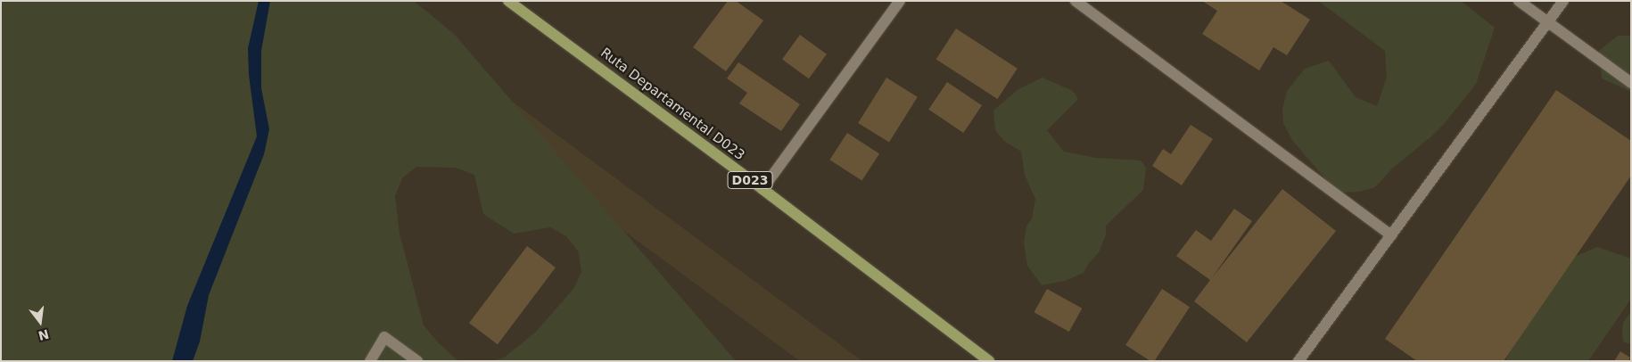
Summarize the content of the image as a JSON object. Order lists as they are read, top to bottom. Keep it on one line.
{"streets":{"main road":["Ruta Departamental D023","D023"]},"north":"bottom"}
